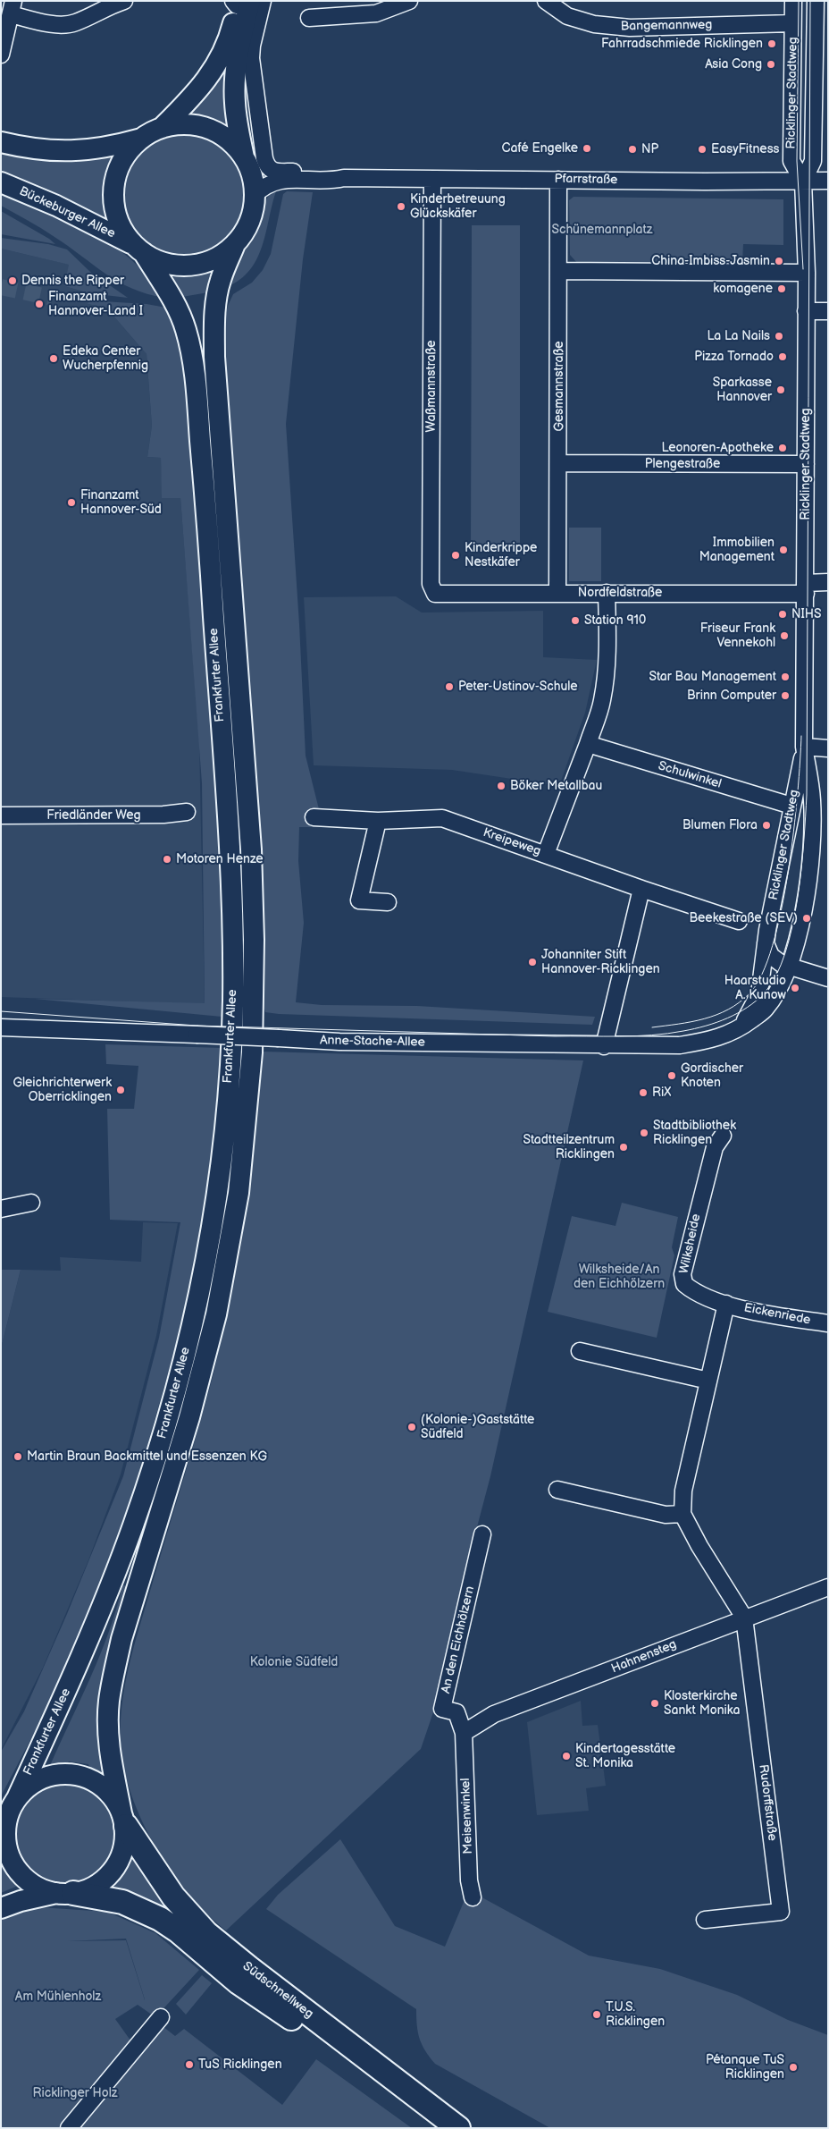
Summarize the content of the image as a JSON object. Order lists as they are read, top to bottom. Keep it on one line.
{"streets":{"highway":["Südschnellweg"],"main road":["Bückeburger Allee","Frankfurter Allee"],"street":["Bangemannweg","Ricklinger Stadtweg","Pfarrstraße","Waßmannstraße","Gesmannstraße","Plengestraße","Nordfeldstraße","Schulwinkel","Friedländer Weg","Kreipeweg","Anne-Stache-Allee","Wilksheide","Eickenriede","An den Eichhölzern","Hahnensteg","Rudorffstraße","Meisenwinkel"]},"crossings":[["Bangemannweg","Ricklinger Stadtweg"],["Ricklinger Stadtweg","Pfarrstraße"],["Ricklinger Stadtweg","Plengestraße"],["Ricklinger Stadtweg","Nordfeldstraße"],["Ricklinger Stadtweg","Schulwinkel"],["Ricklinger Stadtweg","Anne-Stache-Allee"],["Pfarrstraße","Bückeburger Allee"],["Pfarrstraße","Waßmannstraße"],["Pfarrstraße","Gesmannstraße"],["Pfarrstraße","Frankfurter Allee"],["Bückeburger Allee","Frankfurter Allee"],["Waßmannstraße","Nordfeldstraße"],["Gesmannstraße","Plengestraße"],["Gesmannstraße","Nordfeldstraße"],["Frankfurter Allee","Südschnellweg"],["Wilksheide","Eickenriede"],["An den Eichhölzern","Hahnensteg"],["An den Eichhölzern","Meisenwinkel"],["Hahnensteg","Rudorffstraße"],["Hahnensteg","Meisenwinkel"]],"parks":["Schünemannplatz","Wilksheide/An den Eichhölzern","Kolonie Südfeld","Am Mühlenholz","Ricklinger Holz"],"places":["Fahrradschmiede Ricklingen","Asia Cong","Café Engelke","NP","EasyFitness","Kinderbetreuung Glückskäfer","China-Imbiss-Jasmin","Dennis the Ripper","komagene","Finanzamt Hannover-Land I","La La Nails","Pizza Tornado","Edeka Center Wucherpfennig","Sparkasse Hannover","Leonoren-Apotheke","Finanzamt Hannover-Süd","Immobilien Management","Kinderkrippe Nestkäfer","NIHS","Station 910","Friseur Frank Vennekohl","Star Bau Management","Peter-Ustinov-Schule","Brinn Computer","Böker Metallbau","Blumen Flora","Motoren Henze","Beekestraße (SEV)","Johanniter Stift Hannover-Ricklingen","Haarstudio A. Kunow","Gordischer Knoten","Gleichrichterwerk Oberricklingen","RiX","Stadtbibliothek Ricklingen","Stadtteilzentrum Ricklingen","(Kolonie-)Gaststätte Südfeld","Martin Braun Backmittel und Essenzen KG","Klosterkirche Sankt Monika","Kindertagesstätte St. Monika","T.U.S. Ricklingen","TuS Ricklingen","Pétanque TuS Ricklingen"]}
